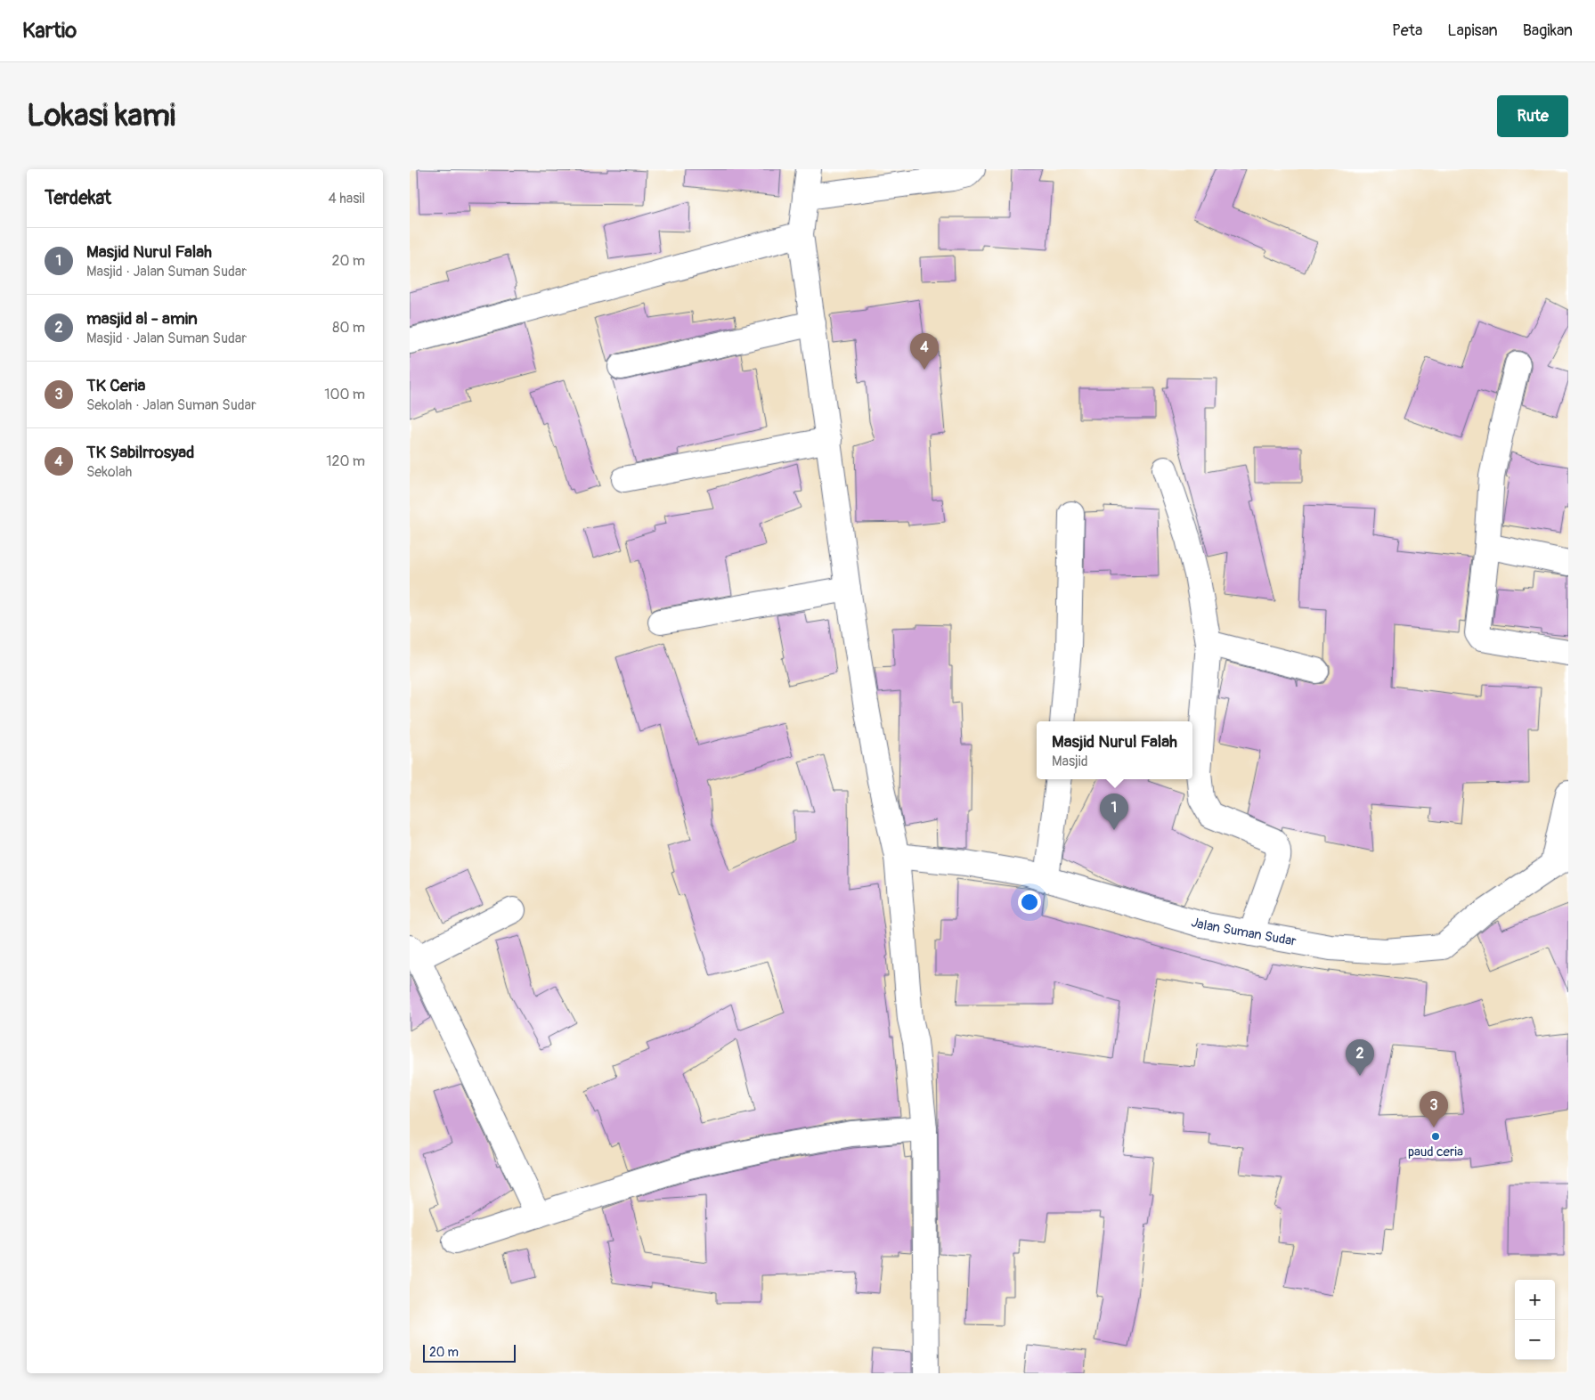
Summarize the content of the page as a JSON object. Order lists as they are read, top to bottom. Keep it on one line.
{"streets":{"street":["Jalan Suman Sudar"]},"places":["paud ceria"],"scale_bar":"20 m","page":{"header":"Kartio","nav":["Peta","Lapisan","Bagikan"],"buttons":"Rute","title":"Lokasi kami","heading":["Terdekat","4 hasil"],"list":[{"mark":"1","name":"Masjid Nurul Falah","note":"Masjid · Jalan Suman Sudar","value":"20 m"},{"mark":"2","name":"masjid al - amin","note":"Masjid · Jalan Suman Sudar","value":"80 m"},{"mark":"3","name":"TK Ceria","note":"Sekolah · Jalan Suman Sudar","value":"100 m"},{"mark":"4","name":"TK Sabilrrosyad","note":"Sekolah","value":"120 m"}],"pins":["4","1","2","3"],"popup":["Masjid Nurul Falah","Masjid"],"map_buttons":["+","−"],"scale":"20 m"}}
